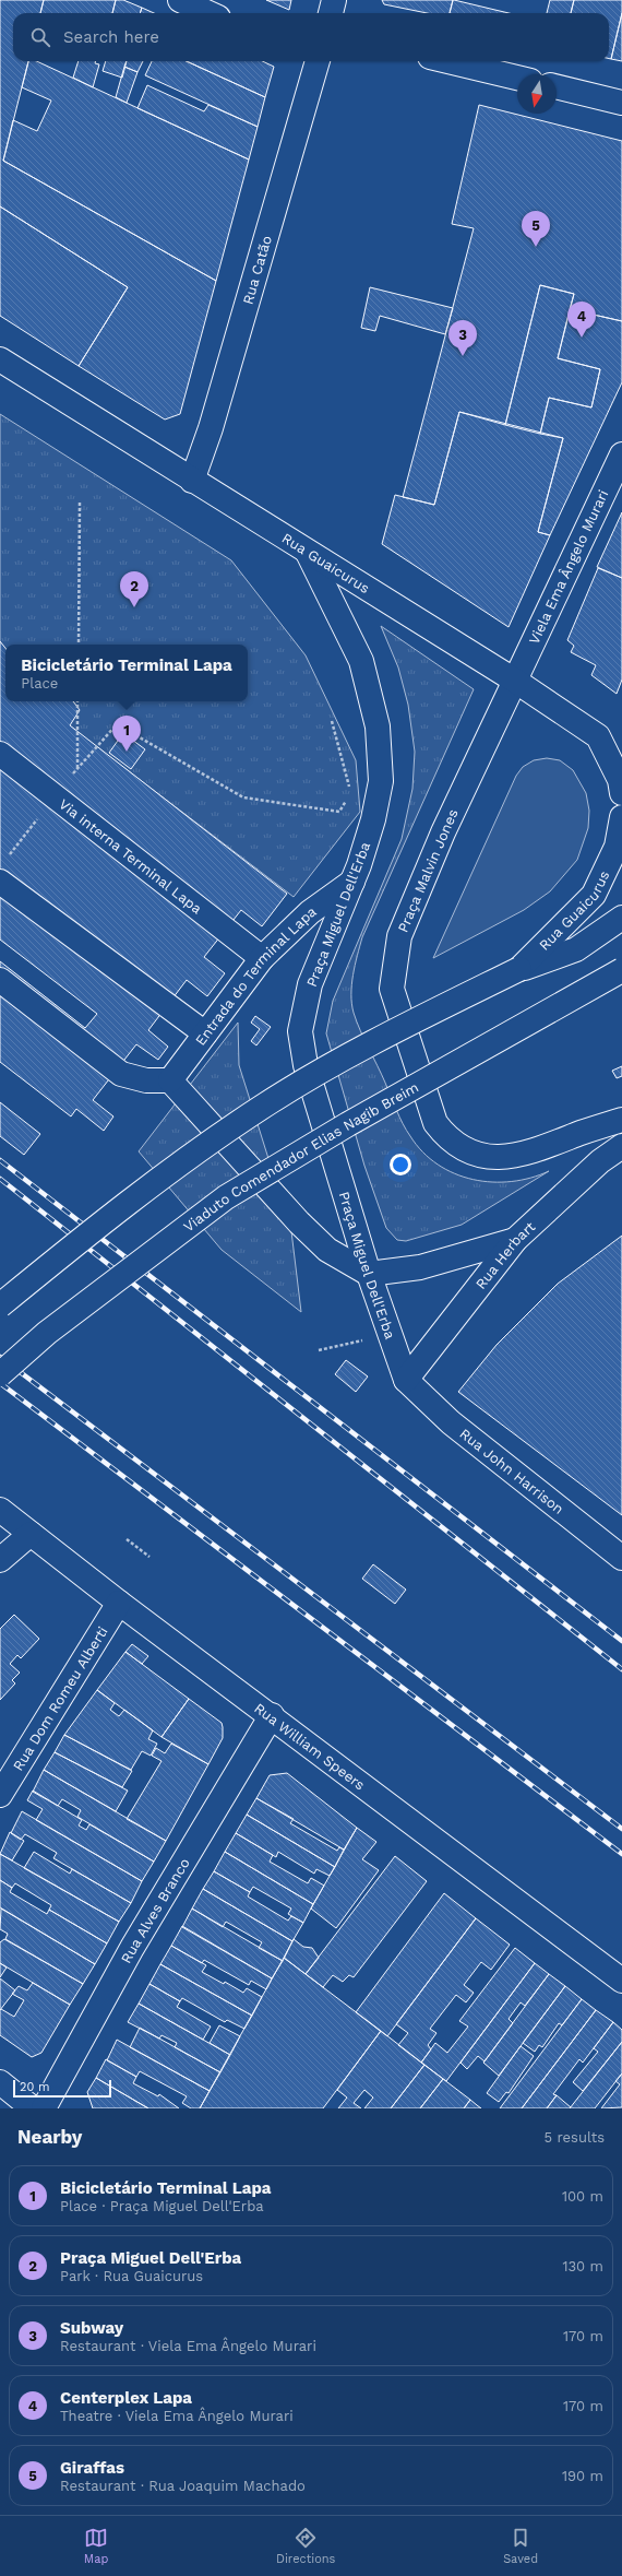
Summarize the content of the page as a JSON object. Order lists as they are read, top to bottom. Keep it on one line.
{"streets":{"street":["Rua Catão","Rua Guaicurus","Viela Ema Ângelo Murari","Via interna Terminal Lapa","Praça Malvin Jones","Praça Miguel Dell'Erba","Entrada do Terminal Lapa","Viaduto Comendador Elias Nagib Breim","Rua Herbart","Rua John Harrison","Rua Dom Romeu Alberti","Rua William Speers","Rua Alves Branco"]},"crossings":[["Rua Catão","Rua Guaicurus"],["Rua Guaicurus","Viela Ema Ângelo Murari"],["Rua Guaicurus","Praça Malvin Jones"],["Rua Guaicurus","Praça Miguel Dell'Erba"],["Viela Ema Ângelo Murari","Praça Malvin Jones"],["Via interna Terminal Lapa","Entrada do Terminal Lapa"],["Praça Miguel Dell'Erba","Entrada do Terminal Lapa"],["Praça Miguel Dell'Erba","Rua Herbart"],["Praça Miguel Dell'Erba","Rua John Harrison"],["Rua Herbart","Rua John Harrison"],["Rua Dom Romeu Alberti","Rua William Speers"],["Rua William Speers","Rua Alves Branco"]],"scale_bar":"20 m","north":"bottom","page":{"search":"Search here","pins":["5","4","3","2","1"],"popup":["Bicicletário Terminal Lapa","Place"],"scale":"20 m","heading":["Nearby","5 results"],"list":[{"mark":"1","name":"Bicicletário Terminal Lapa","note":"Place · Praça Miguel Dell'Erba","value":"100 m"},{"mark":"2","name":"Praça Miguel Dell'Erba","note":"Park · Rua Guaicurus","value":"130 m"},{"mark":"3","name":"Subway","note":"Restaurant · Viela Ema Ângelo Murari","value":"170 m"},{"mark":"4","name":"Centerplex Lapa","note":"Theatre · Viela Ema Ângelo Murari","value":"170 m"},{"mark":"5","name":"Giraffas","note":"Restaurant · Rua Joaquim Machado","value":"190 m"}],"nav":["Map","Directions","Saved"]}}
